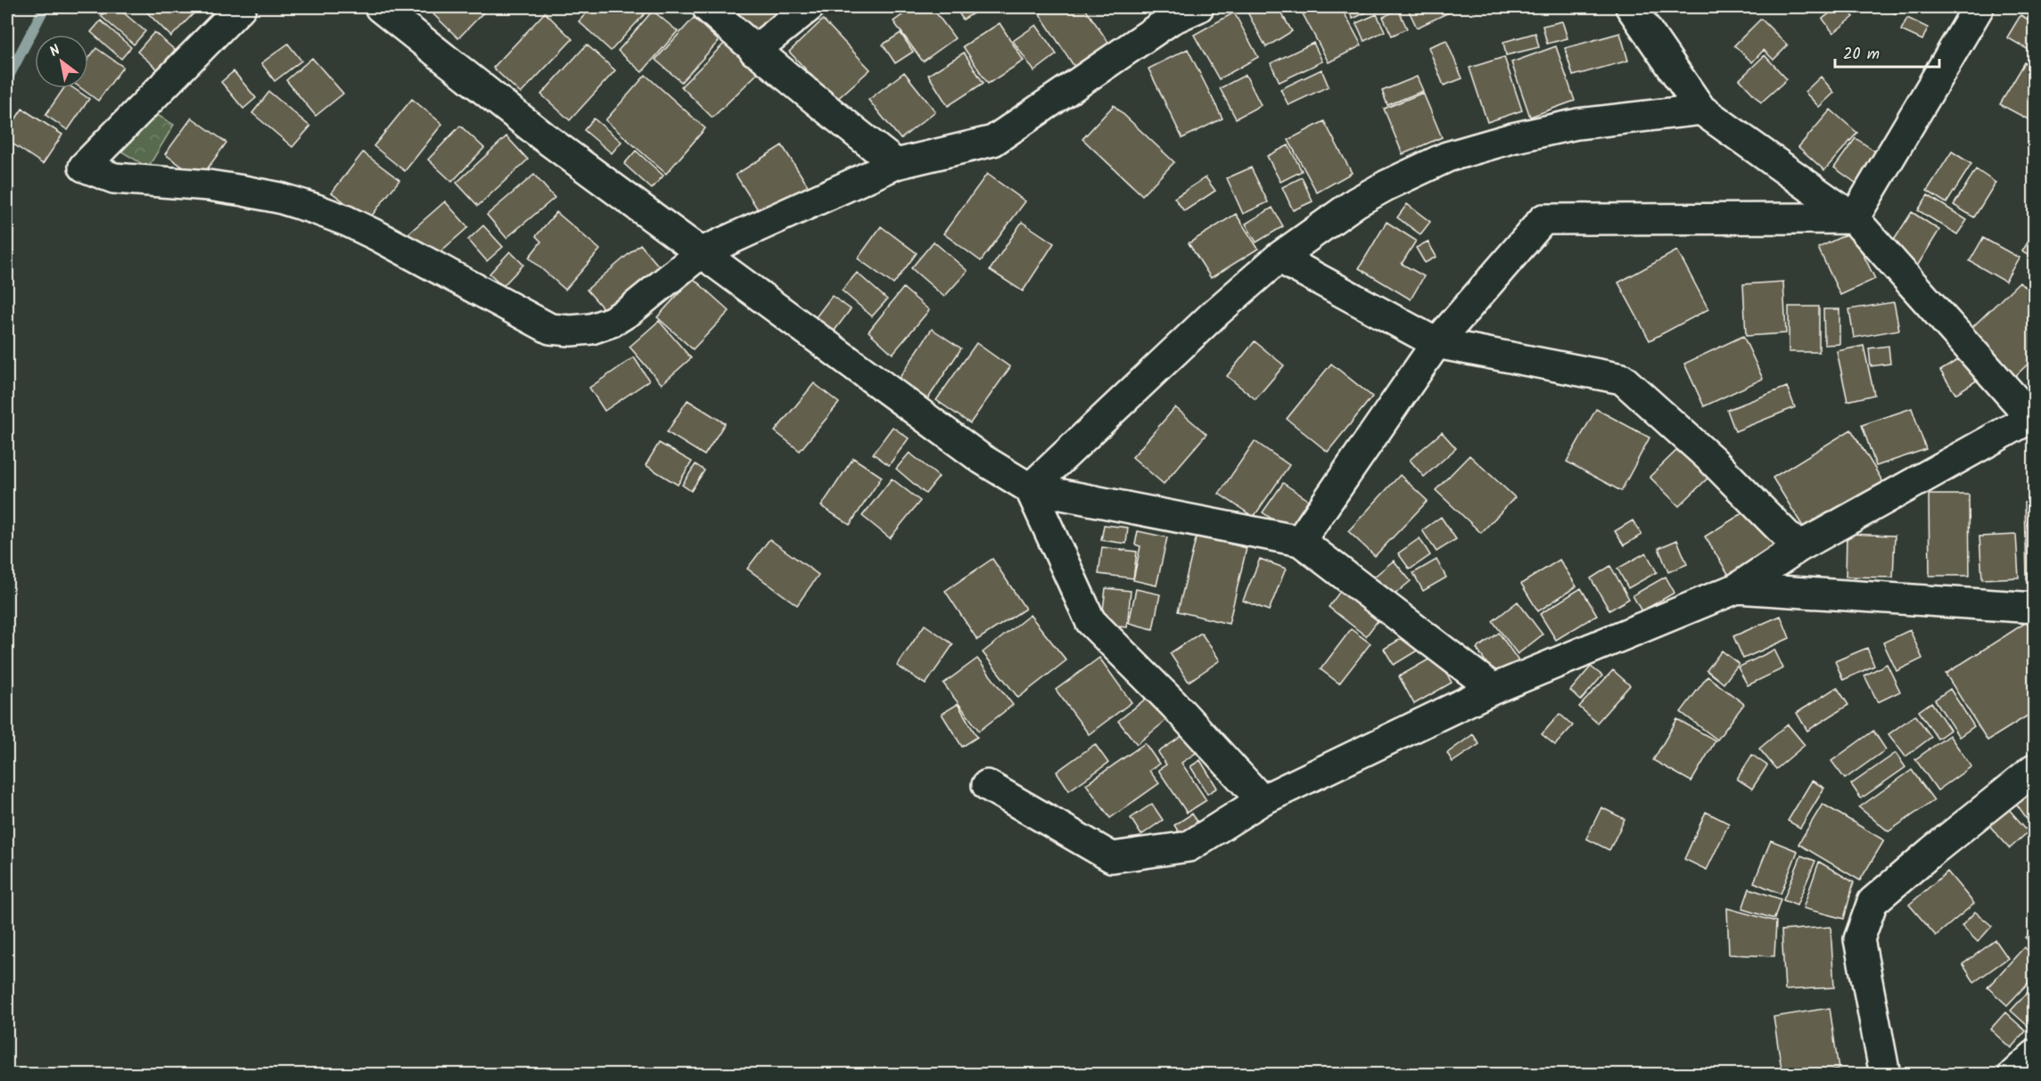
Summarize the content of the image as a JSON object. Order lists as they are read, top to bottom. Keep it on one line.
{"scale_bar":"20 m","north":"top left"}
